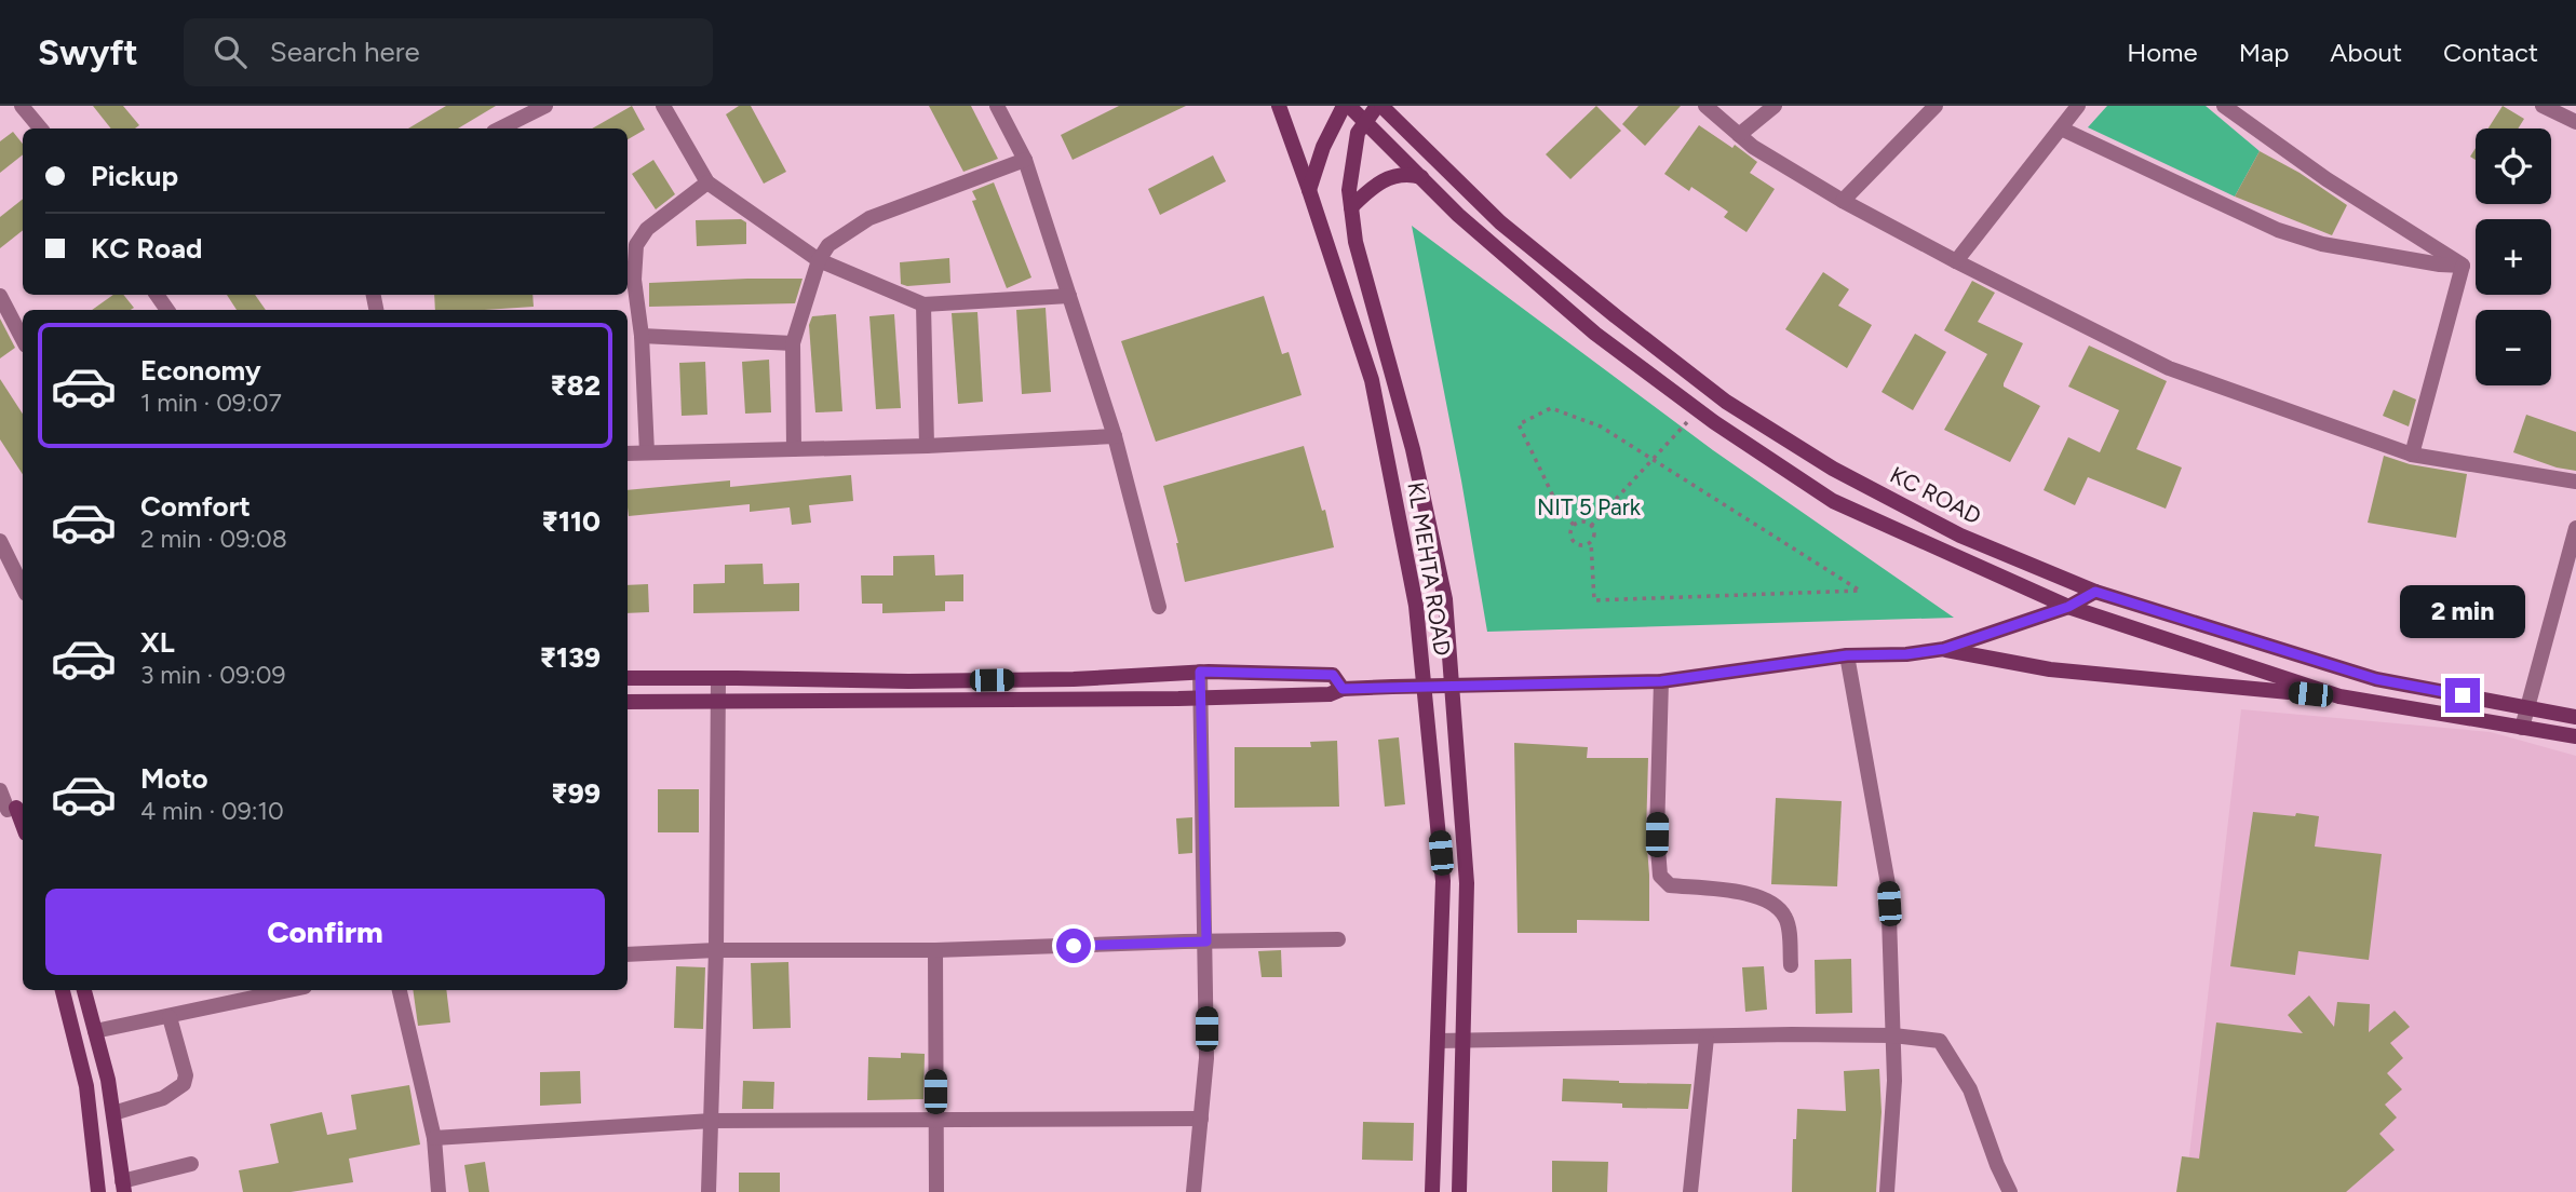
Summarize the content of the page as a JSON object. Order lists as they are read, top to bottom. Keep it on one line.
{"streets":{"street":["KC ROAD","KL MEHTA ROAD"]},"crossings":[["KC ROAD","KL MEHTA ROAD"]],"parks":["NIT 5 Park"],"page":{"header":"Swyft","search":"Search here","nav":["Home","Map","About","Contact"],"map_buttons":["+","−"],"banner":["Pickup","KC Road"],"list":[{"name":"Economy","note":"1 min · 09:07","value":"₹82"},{"name":"Comfort","note":"2 min · 09:08","value":"₹110"},{"name":"XL","note":"3 min · 09:09","value":"₹139"},{"name":"Moto","note":"4 min · 09:10","value":"₹99"}],"bubble":"2 min","buttons":"Confirm"}}
